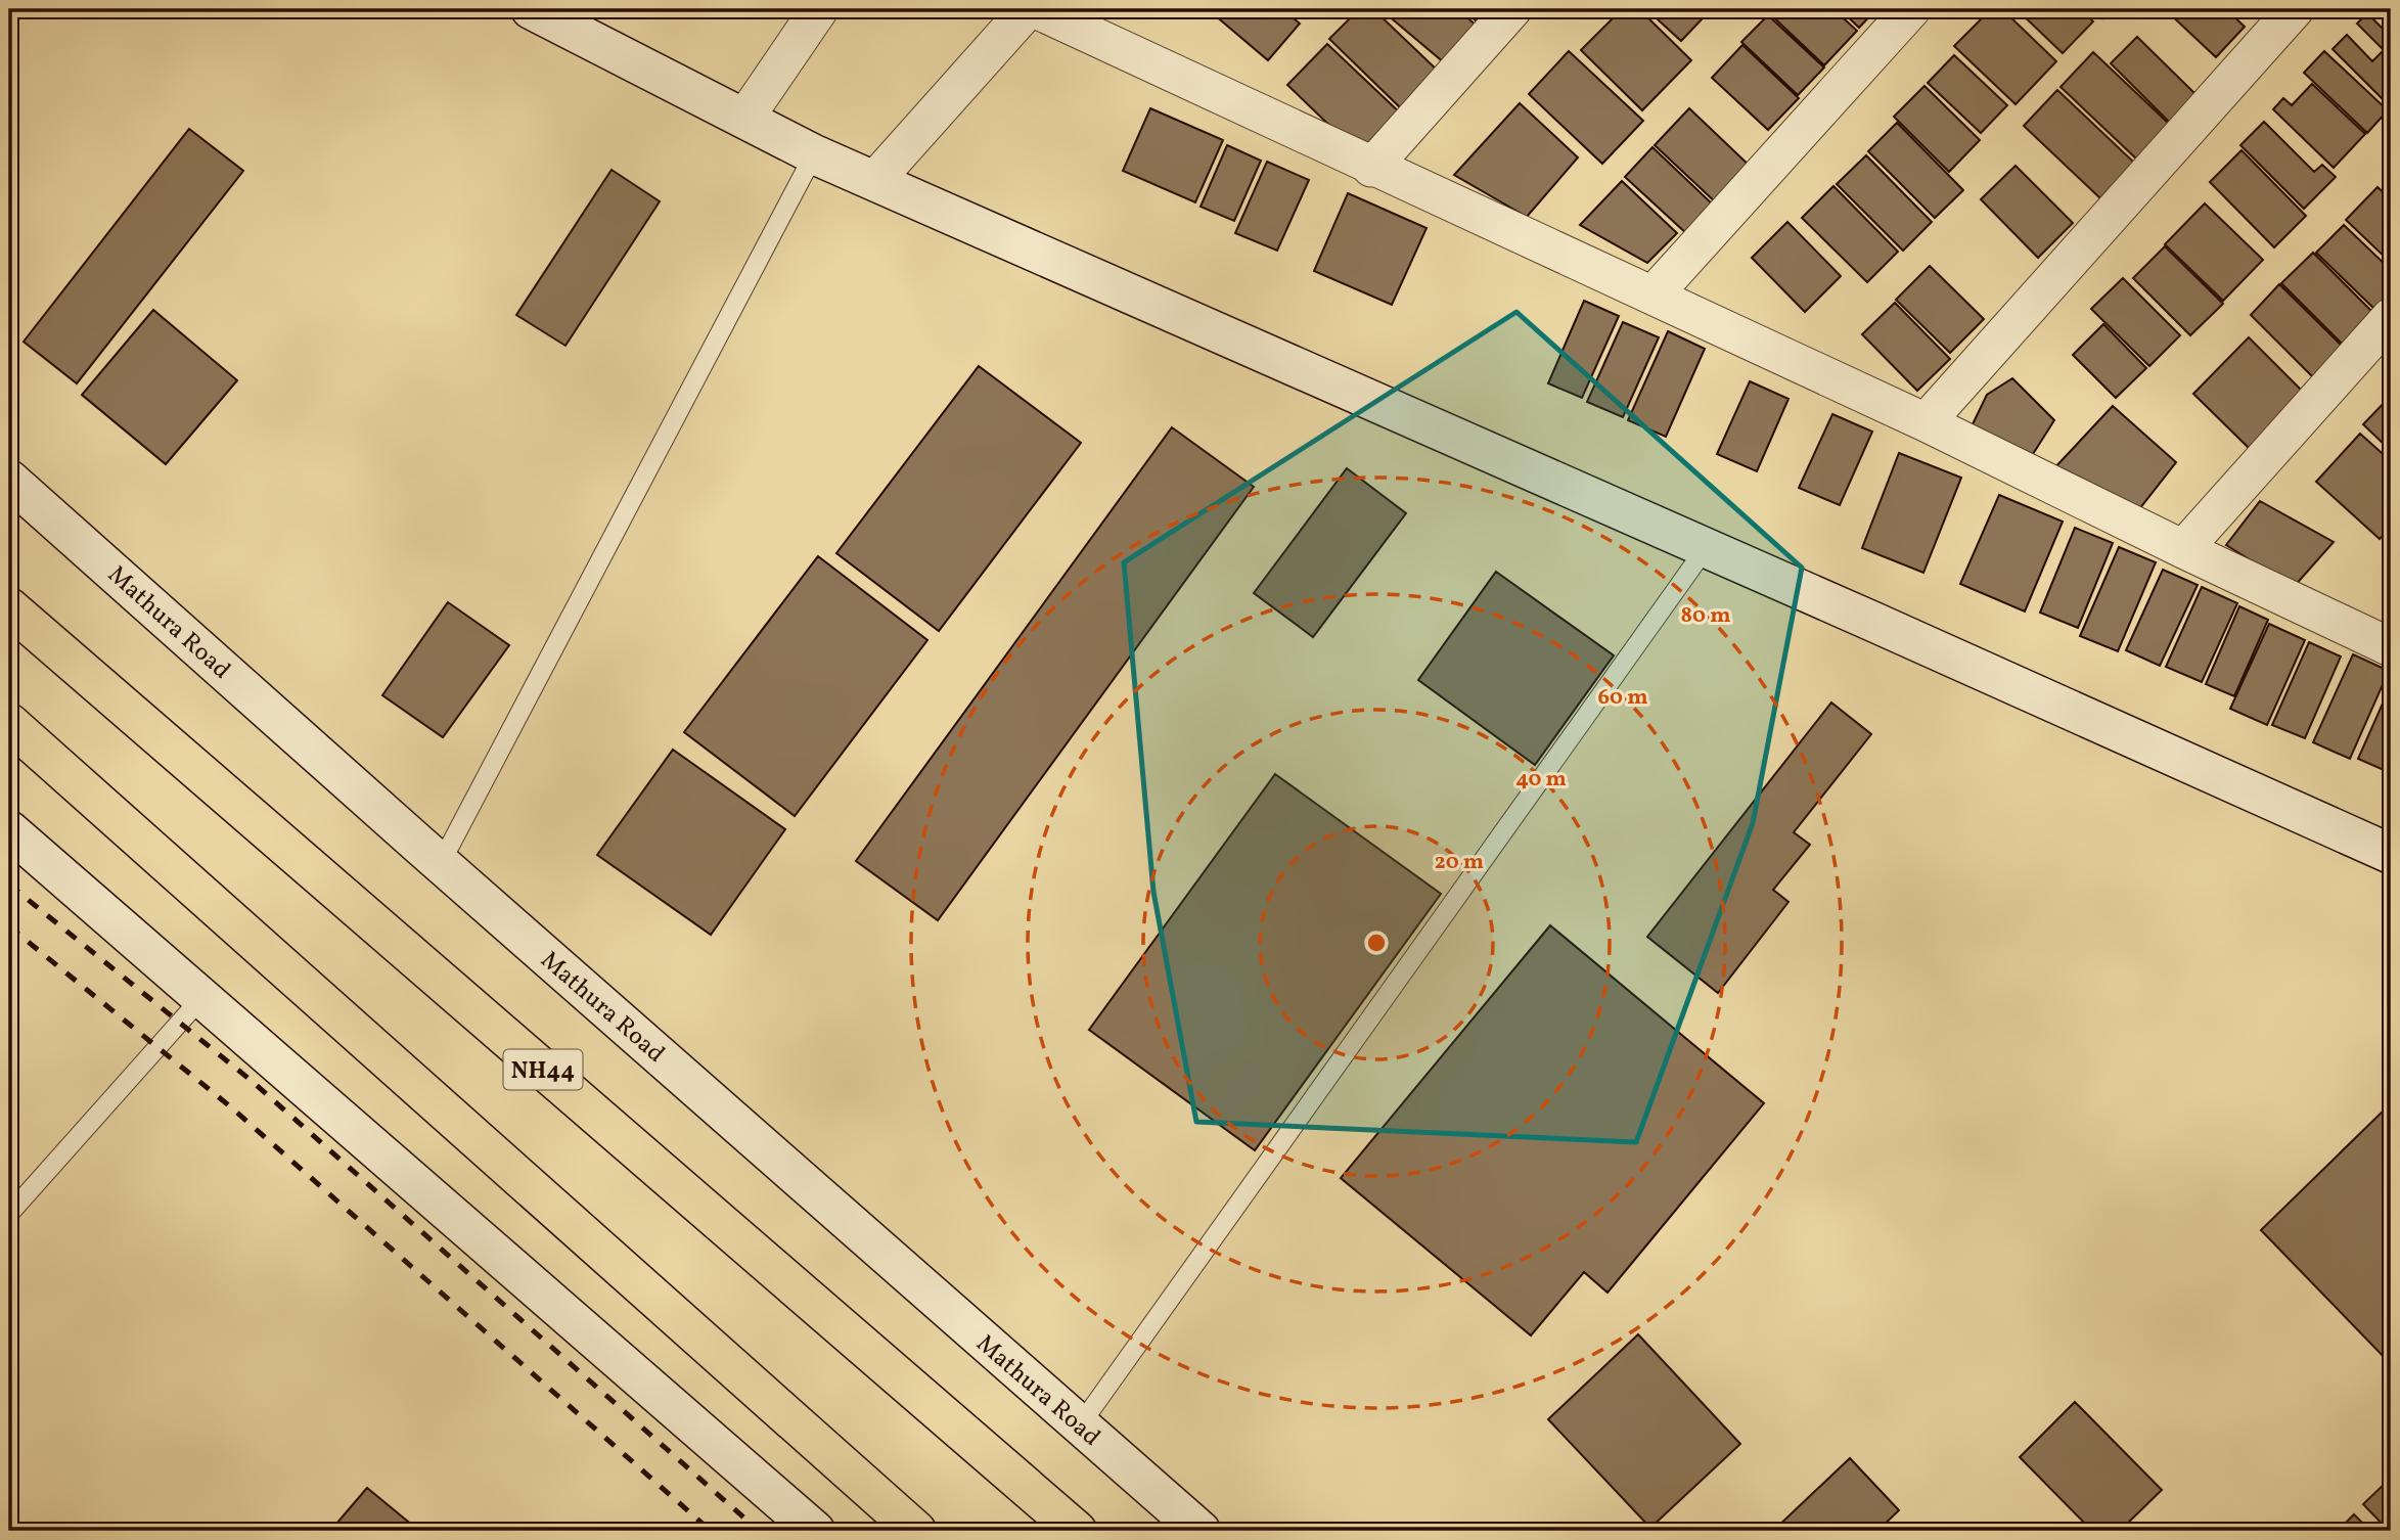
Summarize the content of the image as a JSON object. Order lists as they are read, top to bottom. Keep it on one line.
{"streets":{"highway":["NH44"],"main road":["Mathura Road"]},"rings":["80 m","60 m","40 m","20 m"]}
